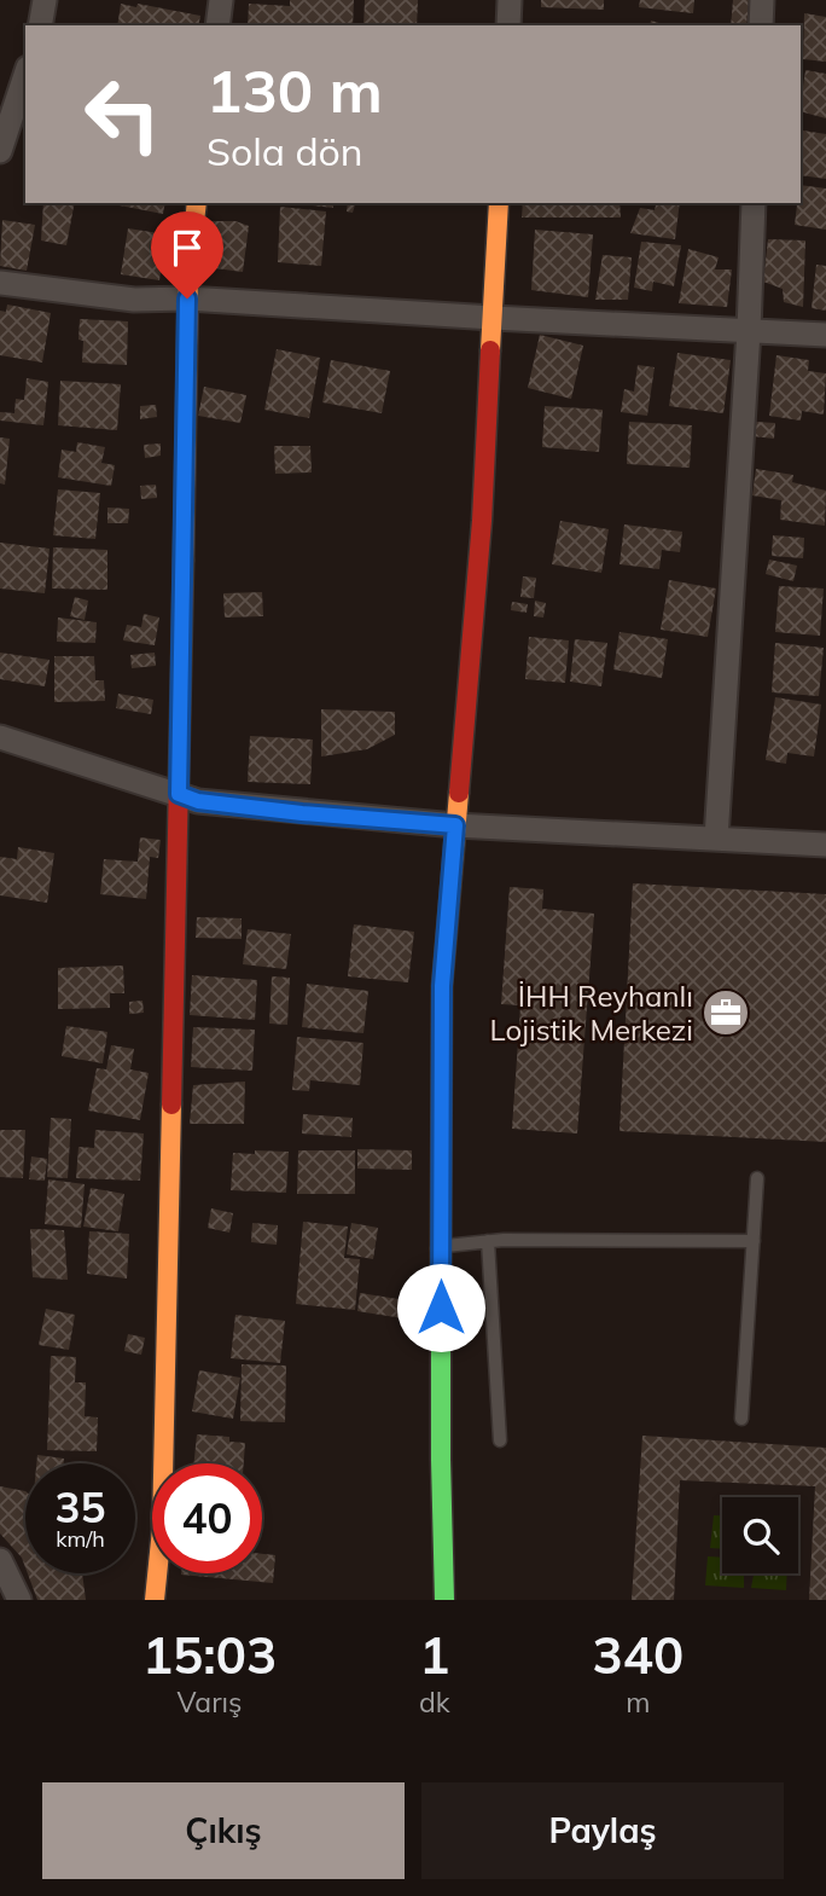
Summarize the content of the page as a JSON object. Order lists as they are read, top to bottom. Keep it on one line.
{"places":{"office":["İHH Reyhanlı Lojistik Merkezi"]},"page":{"turn":["130 m","Sola dön"],"speed":"35 km/h","limit":"40","eta":["15:03","Varış","1","dk","340","m"],"buttons":["Çıkış","Paylaş"]}}
